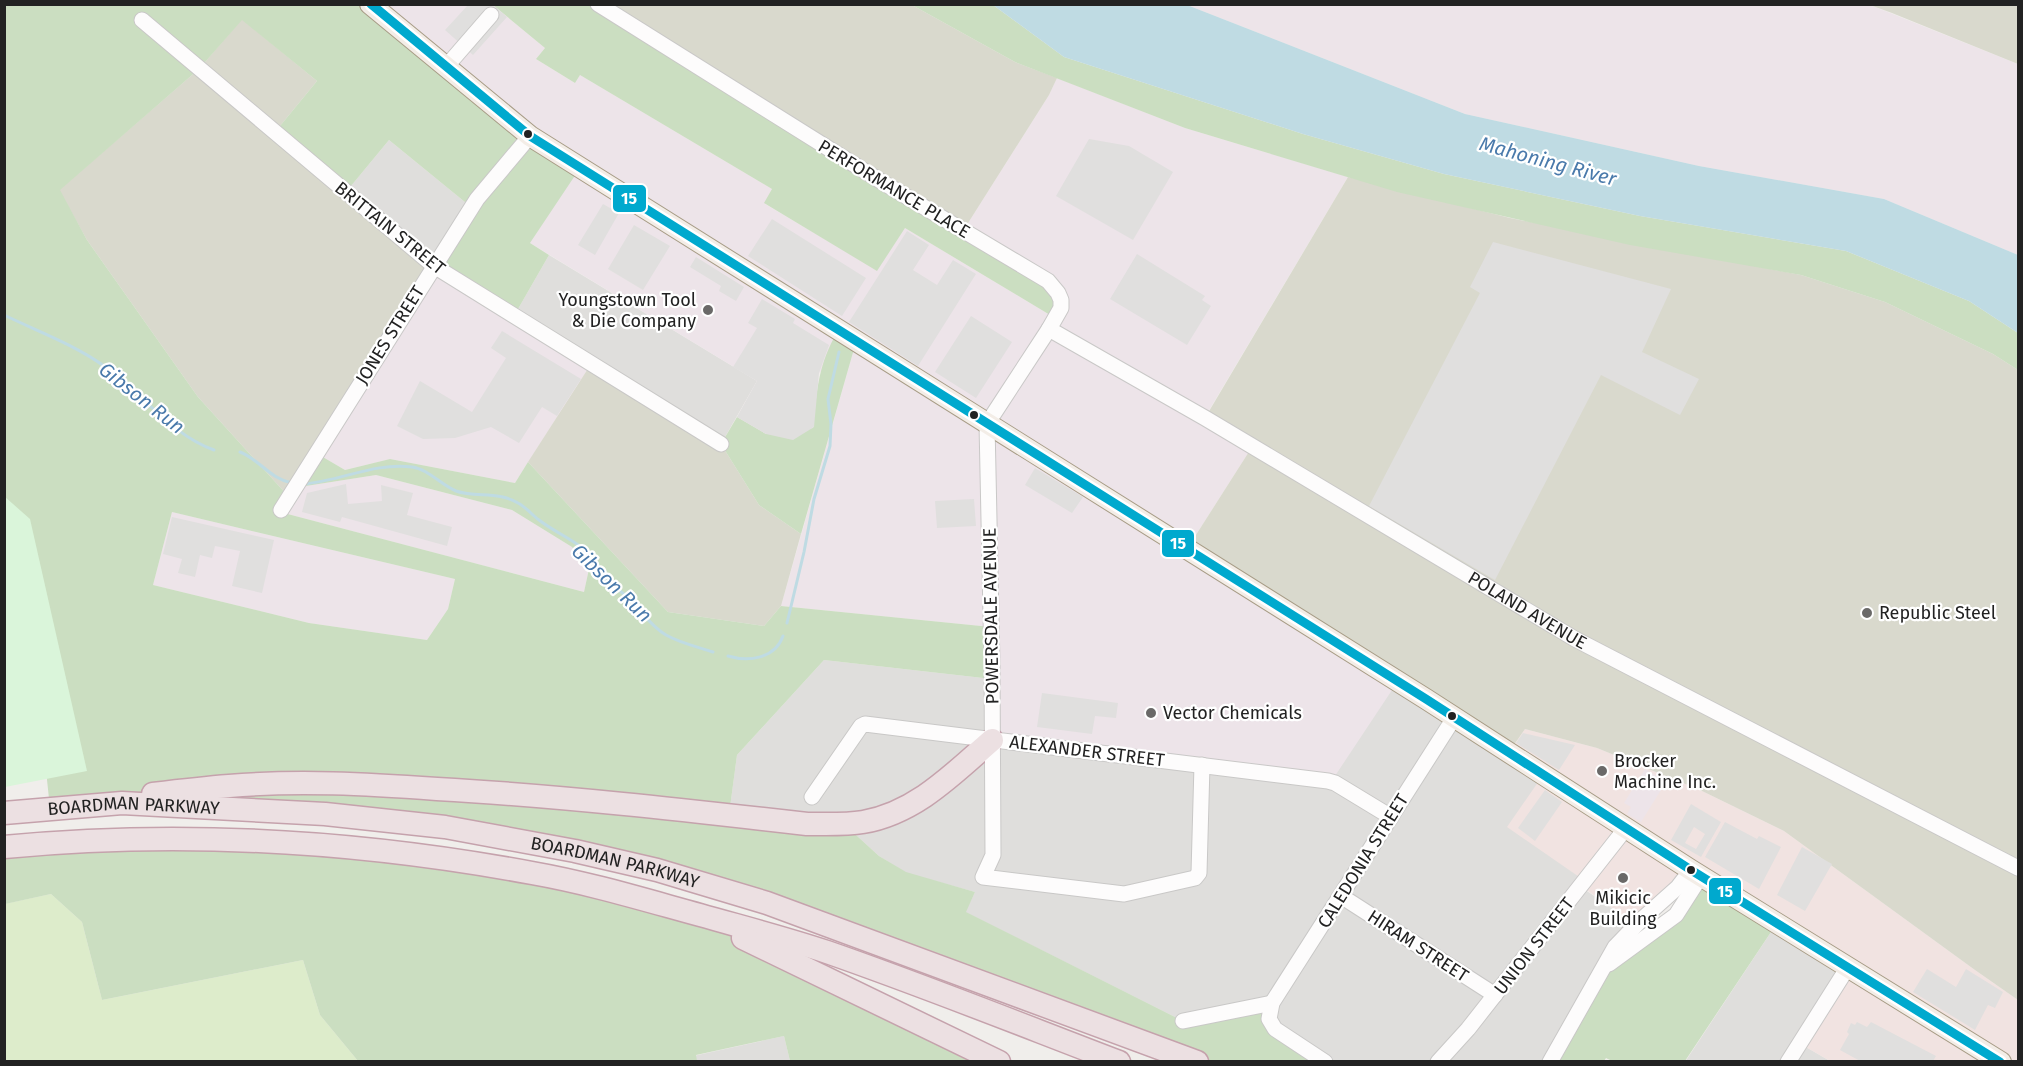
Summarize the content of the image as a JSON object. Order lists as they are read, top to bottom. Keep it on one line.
{"streets":{"highway":["BOARDMAN PARKWAY"],"street":["PERFORMANCE PLACE","BRITTAIN STREET","JONES STREET","POLAND AVENUE","POWERSDALE AVENUE","ALEXANDER STREET","CALEDONIA STREET","HIRAM STREET","UNION STREET"]},"crossings":[["PERFORMANCE PLACE","POLAND AVENUE"],["PERFORMANCE PLACE","POWERSDALE AVENUE"],["BRITTAIN STREET","JONES STREET"],["POWERSDALE AVENUE","ALEXANDER STREET"],["ALEXANDER STREET","CALEDONIA STREET"],["CALEDONIA STREET","HIRAM STREET"],["HIRAM STREET","UNION STREET"]],"water":["Mahoning River","Gibson Run"],"places":["Youngstown Tool & Die Company","Republic Steel","Vector Chemicals","Brocker Machine Inc.","Mikicic Building"],"lines":["transit line 15"]}
